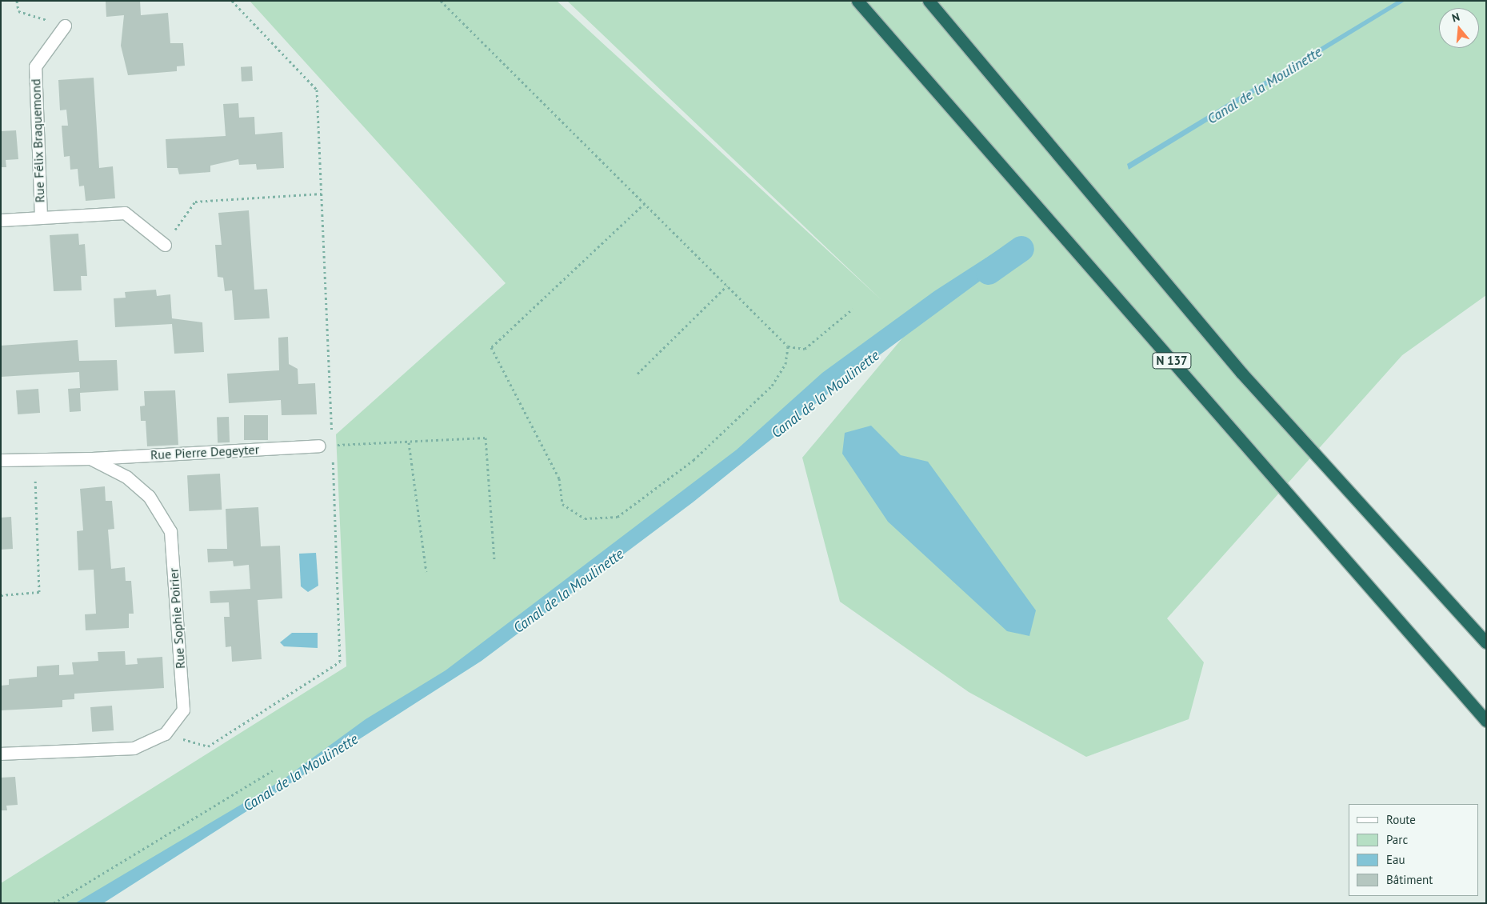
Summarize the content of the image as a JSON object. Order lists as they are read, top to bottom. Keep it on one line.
{"streets":{"highway":["N 137"],"street":["Rue Félix Braquemond","Rue Pierre Degeyter","Rue Sophie Poirier"]},"crossings":[["Rue Pierre Degeyter","Rue Sophie Poirier"]],"water":["Canal de la Moulinette"],"legend":["Route","Parc","Eau","Bâtiment"],"north":"top"}
